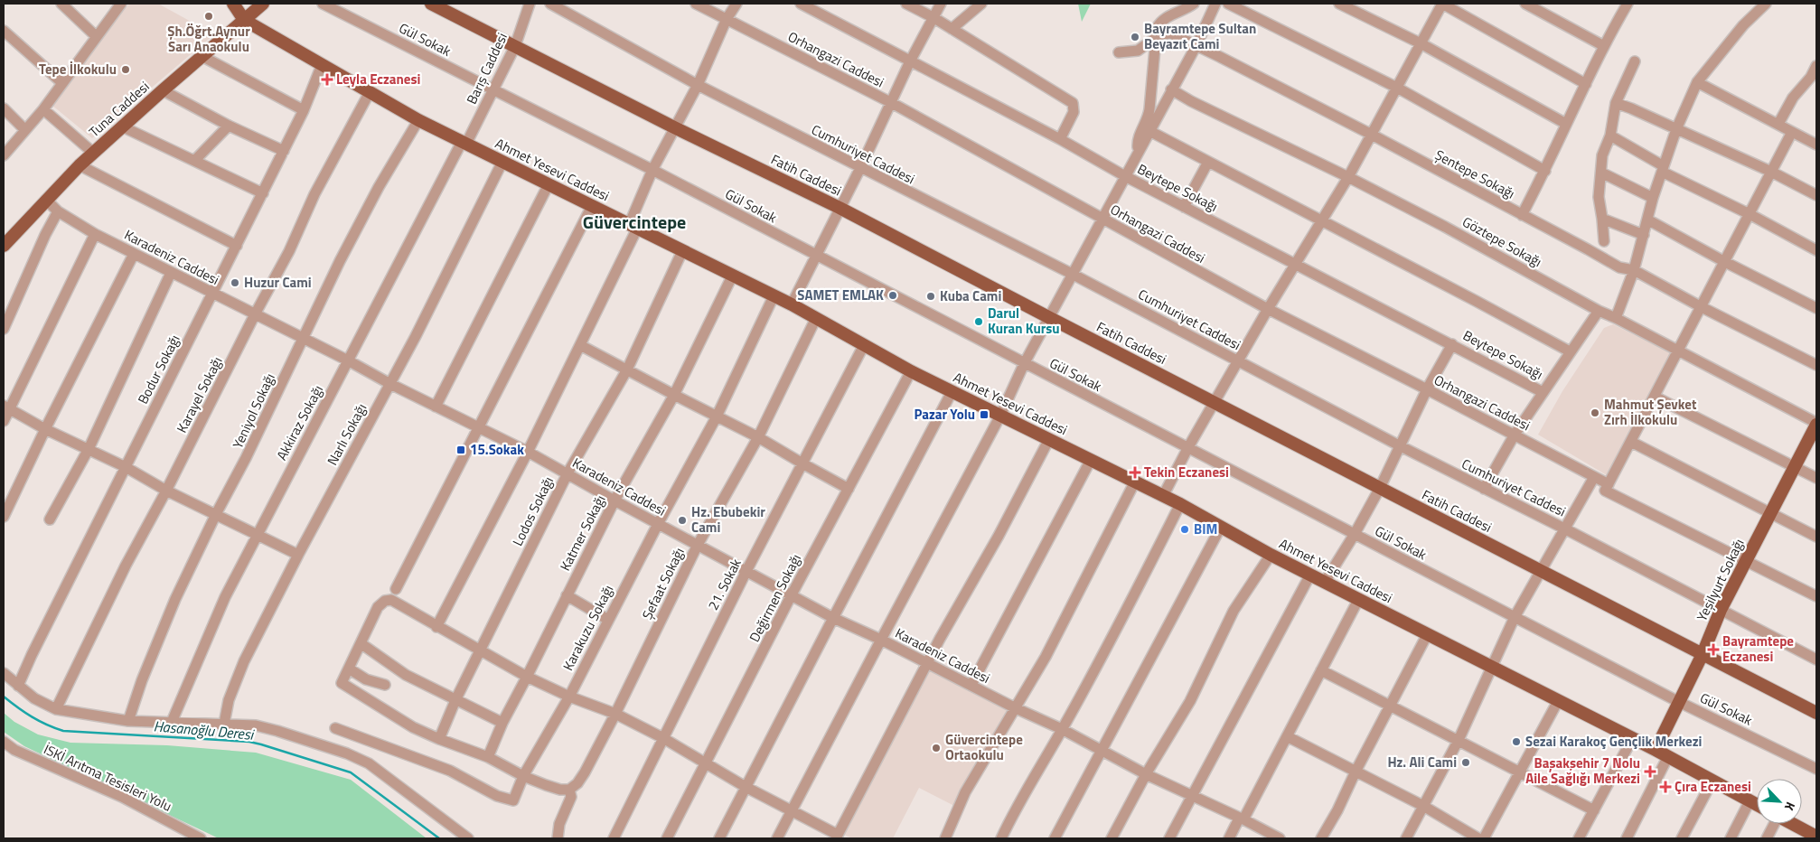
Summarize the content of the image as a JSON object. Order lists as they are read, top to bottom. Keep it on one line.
{"streets":{"main road":["Tuna Caddesi","Ahmet Yesevi Caddesi","Fatih Caddesi","Yeşilyurt Sokağı"],"street":["Gül Sokak","Orhangazi Caddesi","Barış Caddesi","Cumhuriyet Caddesi","Şentepe Sokağı","Beytepe Sokağı","Göztepe Sokağı","Karadeniz Caddesi","Bodur Sokağı","Karayel Sokağı","Yeniyol Sokağı","Akkiraz Sokağı","Narlı Sokağı","Lodos Sokağı","Katmer Sokağı","Şefaat Sokağı","21. Sokak","Değirmen Sokağı","Karakuzu Sokağı","İSKİ Arıtma Tesisleri Yolu"]},"crossings":[["Gül Sokak","Barış Caddesi"],["Gül Sokak","Yeşilyurt Sokağı"],["Orhangazi Caddesi","Yeşilyurt Sokağı"],["Barış Caddesi","Ahmet Yesevi Caddesi"],["Barış Caddesi","Fatih Caddesi"],["Barış Caddesi","Akkiraz Sokağı"],["Tuna Caddesi","Ahmet Yesevi Caddesi"],["Tuna Caddesi","Karadeniz Caddesi"],["Cumhuriyet Caddesi","Yeşilyurt Sokağı"],["Ahmet Yesevi Caddesi","Bodur Sokağı"],["Ahmet Yesevi Caddesi","Karayel Sokağı"],["Ahmet Yesevi Caddesi","Yeniyol Sokağı"],["Ahmet Yesevi Caddesi","Akkiraz Sokağı"],["Ahmet Yesevi Caddesi","Narlı Sokağı"],["Ahmet Yesevi Caddesi","Lodos Sokağı"],["Ahmet Yesevi Caddesi","Katmer Sokağı"],["Ahmet Yesevi Caddesi","Yeşilyurt Sokağı"],["Ahmet Yesevi Caddesi","Şefaat Sokağı"],["Ahmet Yesevi Caddesi","21. Sokak"],["Ahmet Yesevi Caddesi","Değirmen Sokağı"],["Ahmet Yesevi Caddesi","Karakuzu Sokağı"],["Fatih Caddesi","Yeşilyurt Sokağı"],["Göztepe Sokağı","Yeşilyurt Sokağı"],["Karadeniz Caddesi","Bodur Sokağı"],["Karadeniz Caddesi","Karayel Sokağı"],["Karadeniz Caddesi","Yeniyol Sokağı"],["Karadeniz Caddesi","Akkiraz Sokağı"],["Karadeniz Caddesi","Narlı Sokağı"],["Karadeniz Caddesi","Lodos Sokağı"],["Karadeniz Caddesi","Katmer Sokağı"],["Karadeniz Caddesi","Şefaat Sokağı"],["Karadeniz Caddesi","21. Sokak"],["Karadeniz Caddesi","Değirmen Sokağı"],["Karadeniz Caddesi","Karakuzu Sokağı"]],"districts":["Güvercintepe"],"water":["Hasanoğlu Deresi"],"places":{"other":["Şh.Öğrt.Aynur Sarı Anaokulu","Bayramtepe Sultan Beyazıt Cami","Tepe İlkokulu","Huzur Cami","SAMET EMLAK","Kuba Cami","Darul Kuran Kursu","Mahmut Şevket Zırh İlkokulu","Hz. Ebubekir Cami","BIM","Sezai Karakoç Gençlik Merkezi","Güvercintepe Ortaokulu","Hz. Ali Cami"],"health":["Leyla Eczanesi","Tekin Eczanesi","Bayramtepe Eczanesi","Başakşehir 7 Nolu Aile Sağlığı Merkezi","Çıra Eczanesi"],"transit":["Pazar Yolu","15.Sokak"]},"north":"bottom right"}
